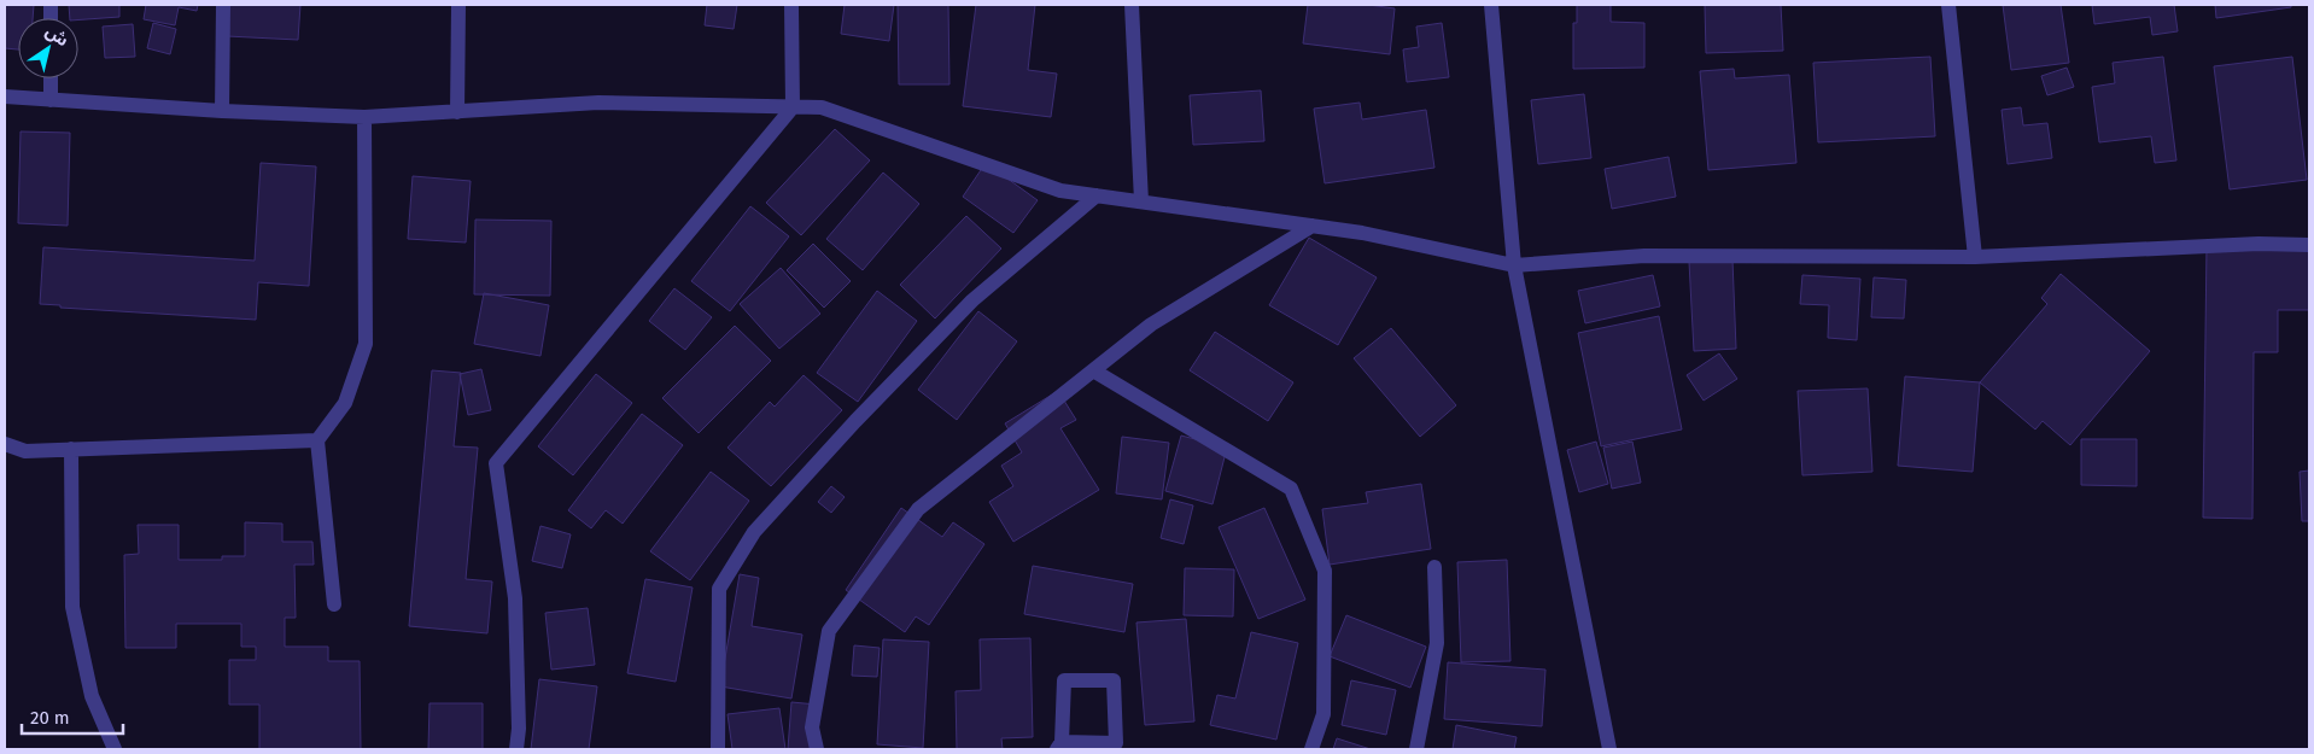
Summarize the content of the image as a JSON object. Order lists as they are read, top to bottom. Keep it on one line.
{"scale_bar":"20 m","north":"top right"}
